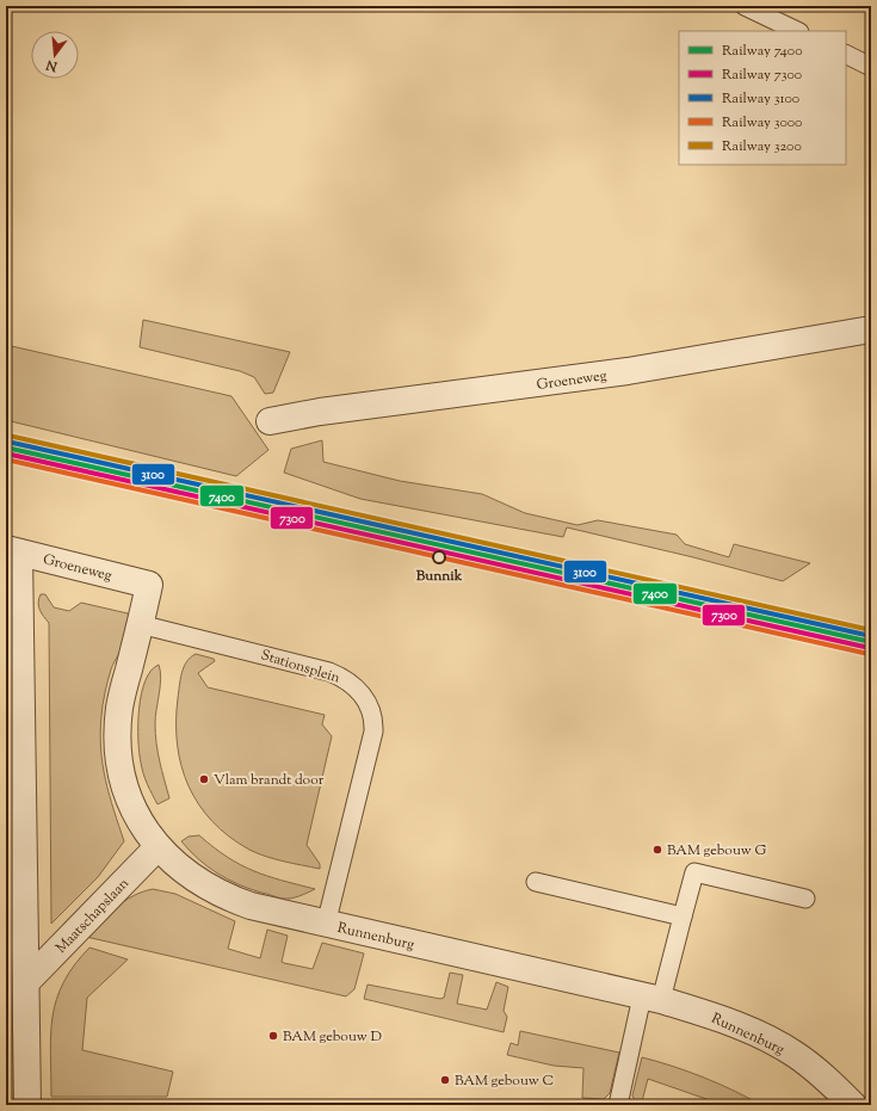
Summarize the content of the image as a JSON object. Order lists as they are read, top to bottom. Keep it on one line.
{"streets":{"street":["Groeneweg","Maatschapslaan","Runnenburg"],"lane":["Stationsplein"]},"crossings":[["Groeneweg","Runnenburg"],["Stationsplein","Runnenburg"],["Maatschapslaan","Runnenburg"]],"places":["Bunnik","Vlam brandt door","BAM gebouw G","BAM gebouw D","BAM gebouw C"],"lines":["rail line 3200","rail line 3100","rail line 7400","rail line 7300","rail line 3000"],"legend":["Railway 7400","Railway 7300","Railway 3100","Railway 3000","Railway 3200"],"north":"bottom"}
